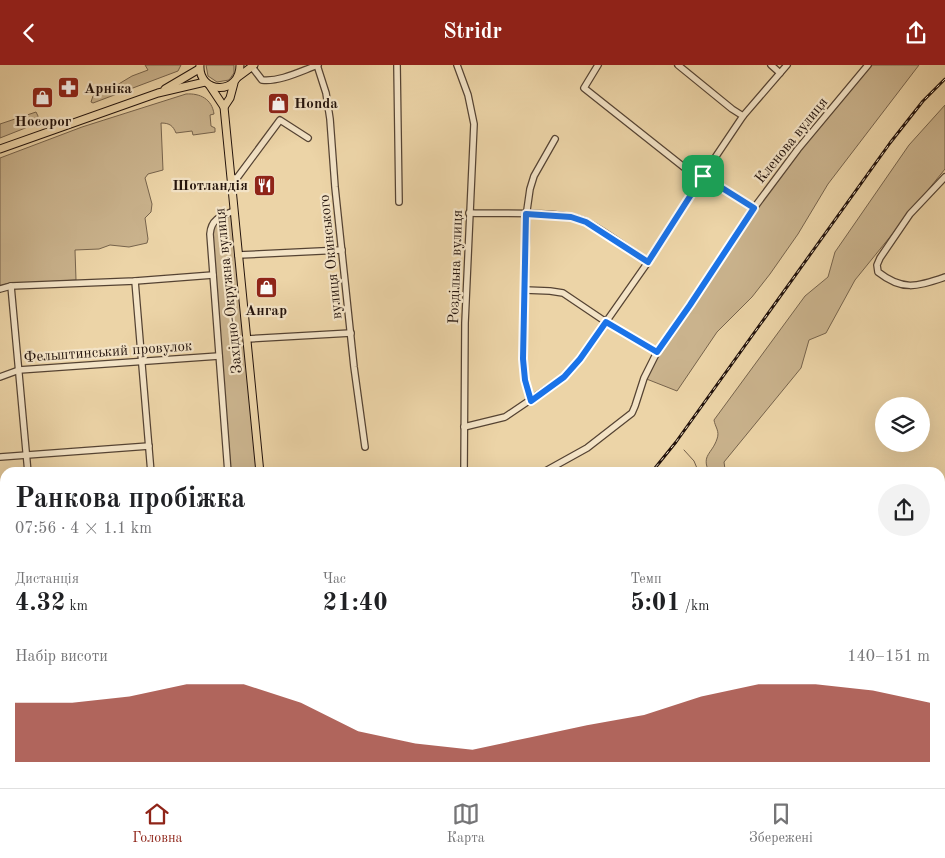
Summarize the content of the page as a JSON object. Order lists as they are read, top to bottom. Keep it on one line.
{"streets":{"main road":["Західно-Окружна вулиця"],"street":["Кленова вулиця","вулиця Окинського","Роздільна вулиця","Фельштинський провулок"]},"places":{"pharmacy":["Арніка"],"shop":["Носорог","Honda","Ангар"],"restaurant":["Шотландія"]},"page":{"header":"Stridr","heading":["Ранкова пробіжка","07:56 · 4 × 1.1 km"],"stats":[["Дистанція","4.32 km"],["Час","21:40"],["Темп","5:01 /km"]],"chart":["Набір висоти","140–151 m"],"tabs":["Головна","Карта","Збережені"]}}
